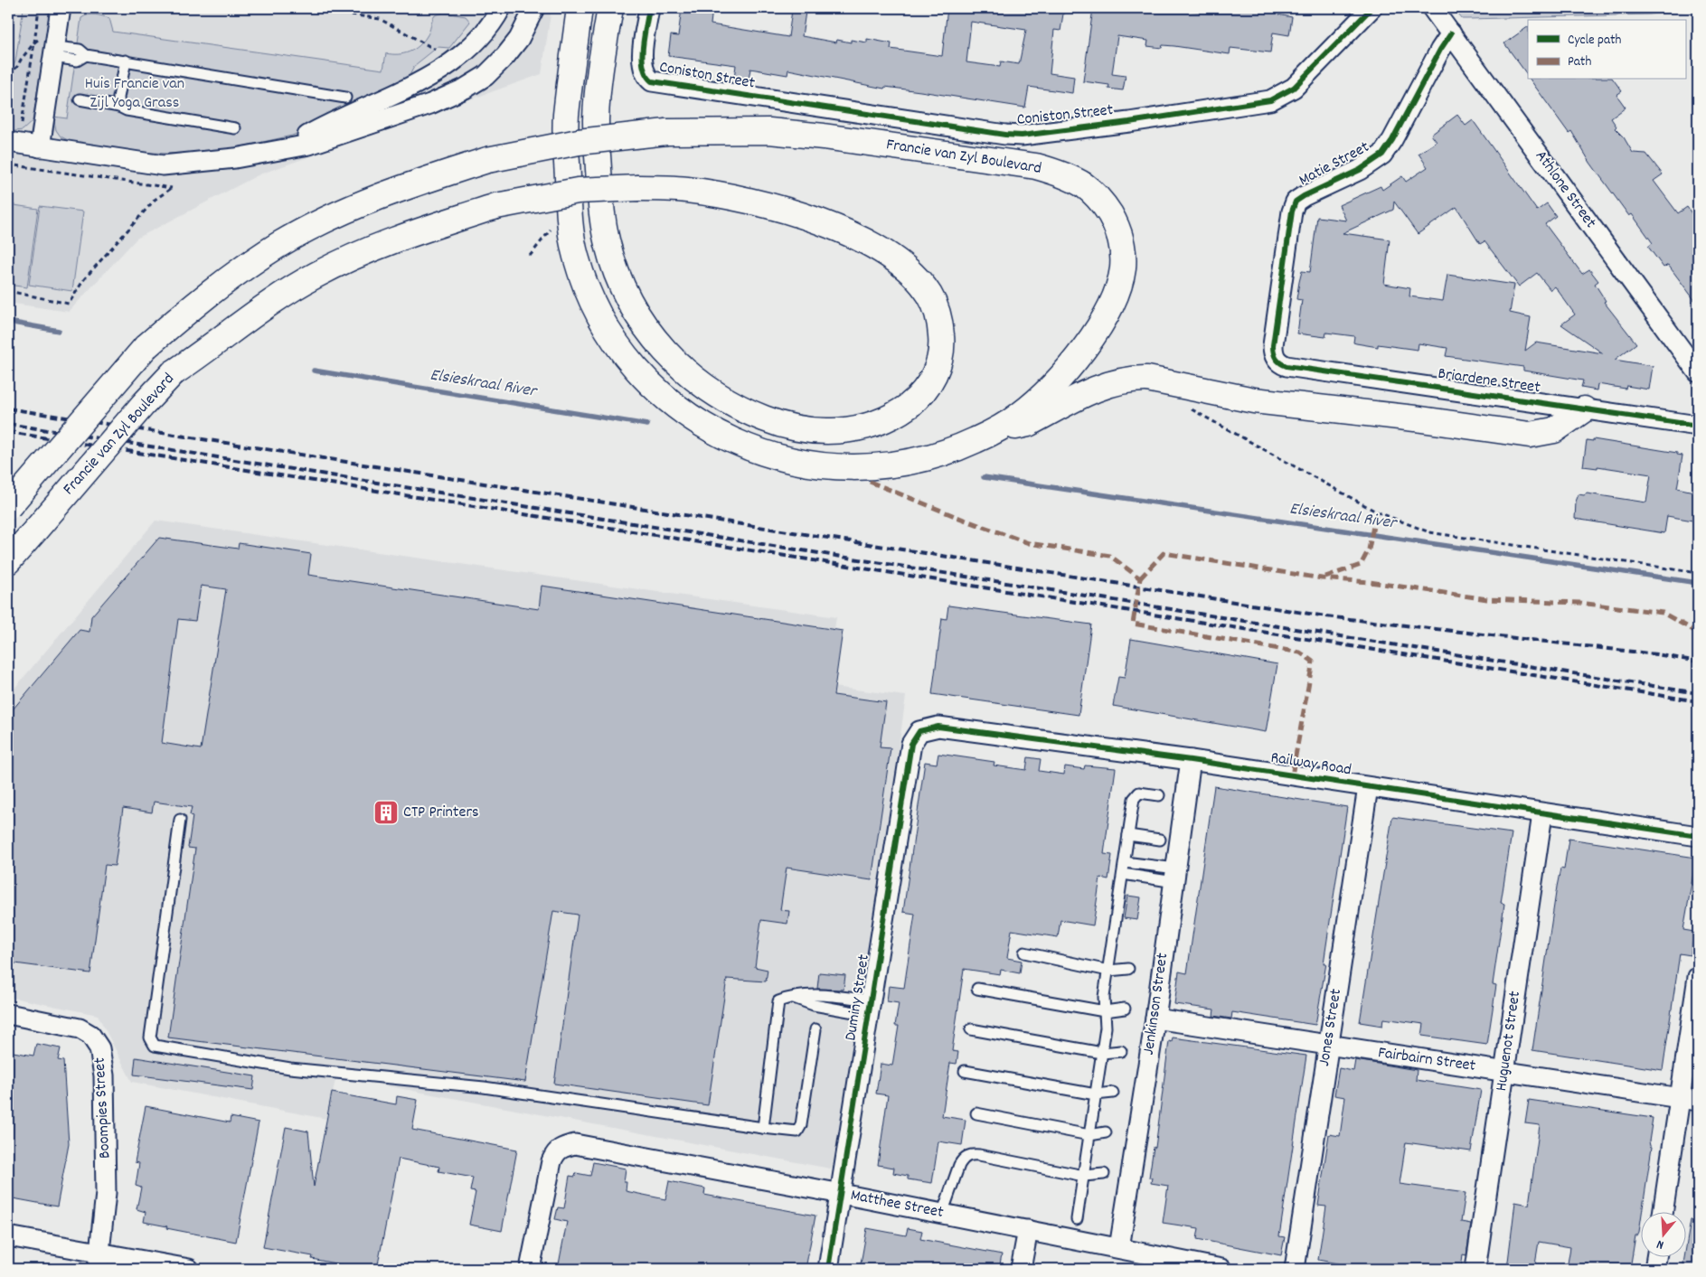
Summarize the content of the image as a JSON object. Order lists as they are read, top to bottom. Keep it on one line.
{"streets":{"main road":["Francie van Zyl Boulevard"],"street":["Coniston Street","Matie Street","Athlone Street","Briardene Street","Railway Road","Duminy Street","Jenkinson Street","Jones Street","Huguenot Street","Fairbairn Street","Boompies Street","Matthee Street"]},"crossings":[["Matie Street","Athlone Street"],["Matie Street","Briardene Street"],["Railway Road","Duminy Street"],["Railway Road","Jenkinson Street"],["Railway Road","Jones Street"],["Railway Road","Huguenot Street"],["Duminy Street","Matthee Street"],["Jenkinson Street","Fairbairn Street"],["Jenkinson Street","Matthee Street"],["Jones Street","Fairbairn Street"],["Huguenot Street","Fairbairn Street"]],"water":["Elsieskraal River"],"parks":["Huis Francie van Zijl Yoga Grass"],"places":{"building":["CTP Printers"]},"legend":["Cycle path","Path"],"north":"bottom"}
